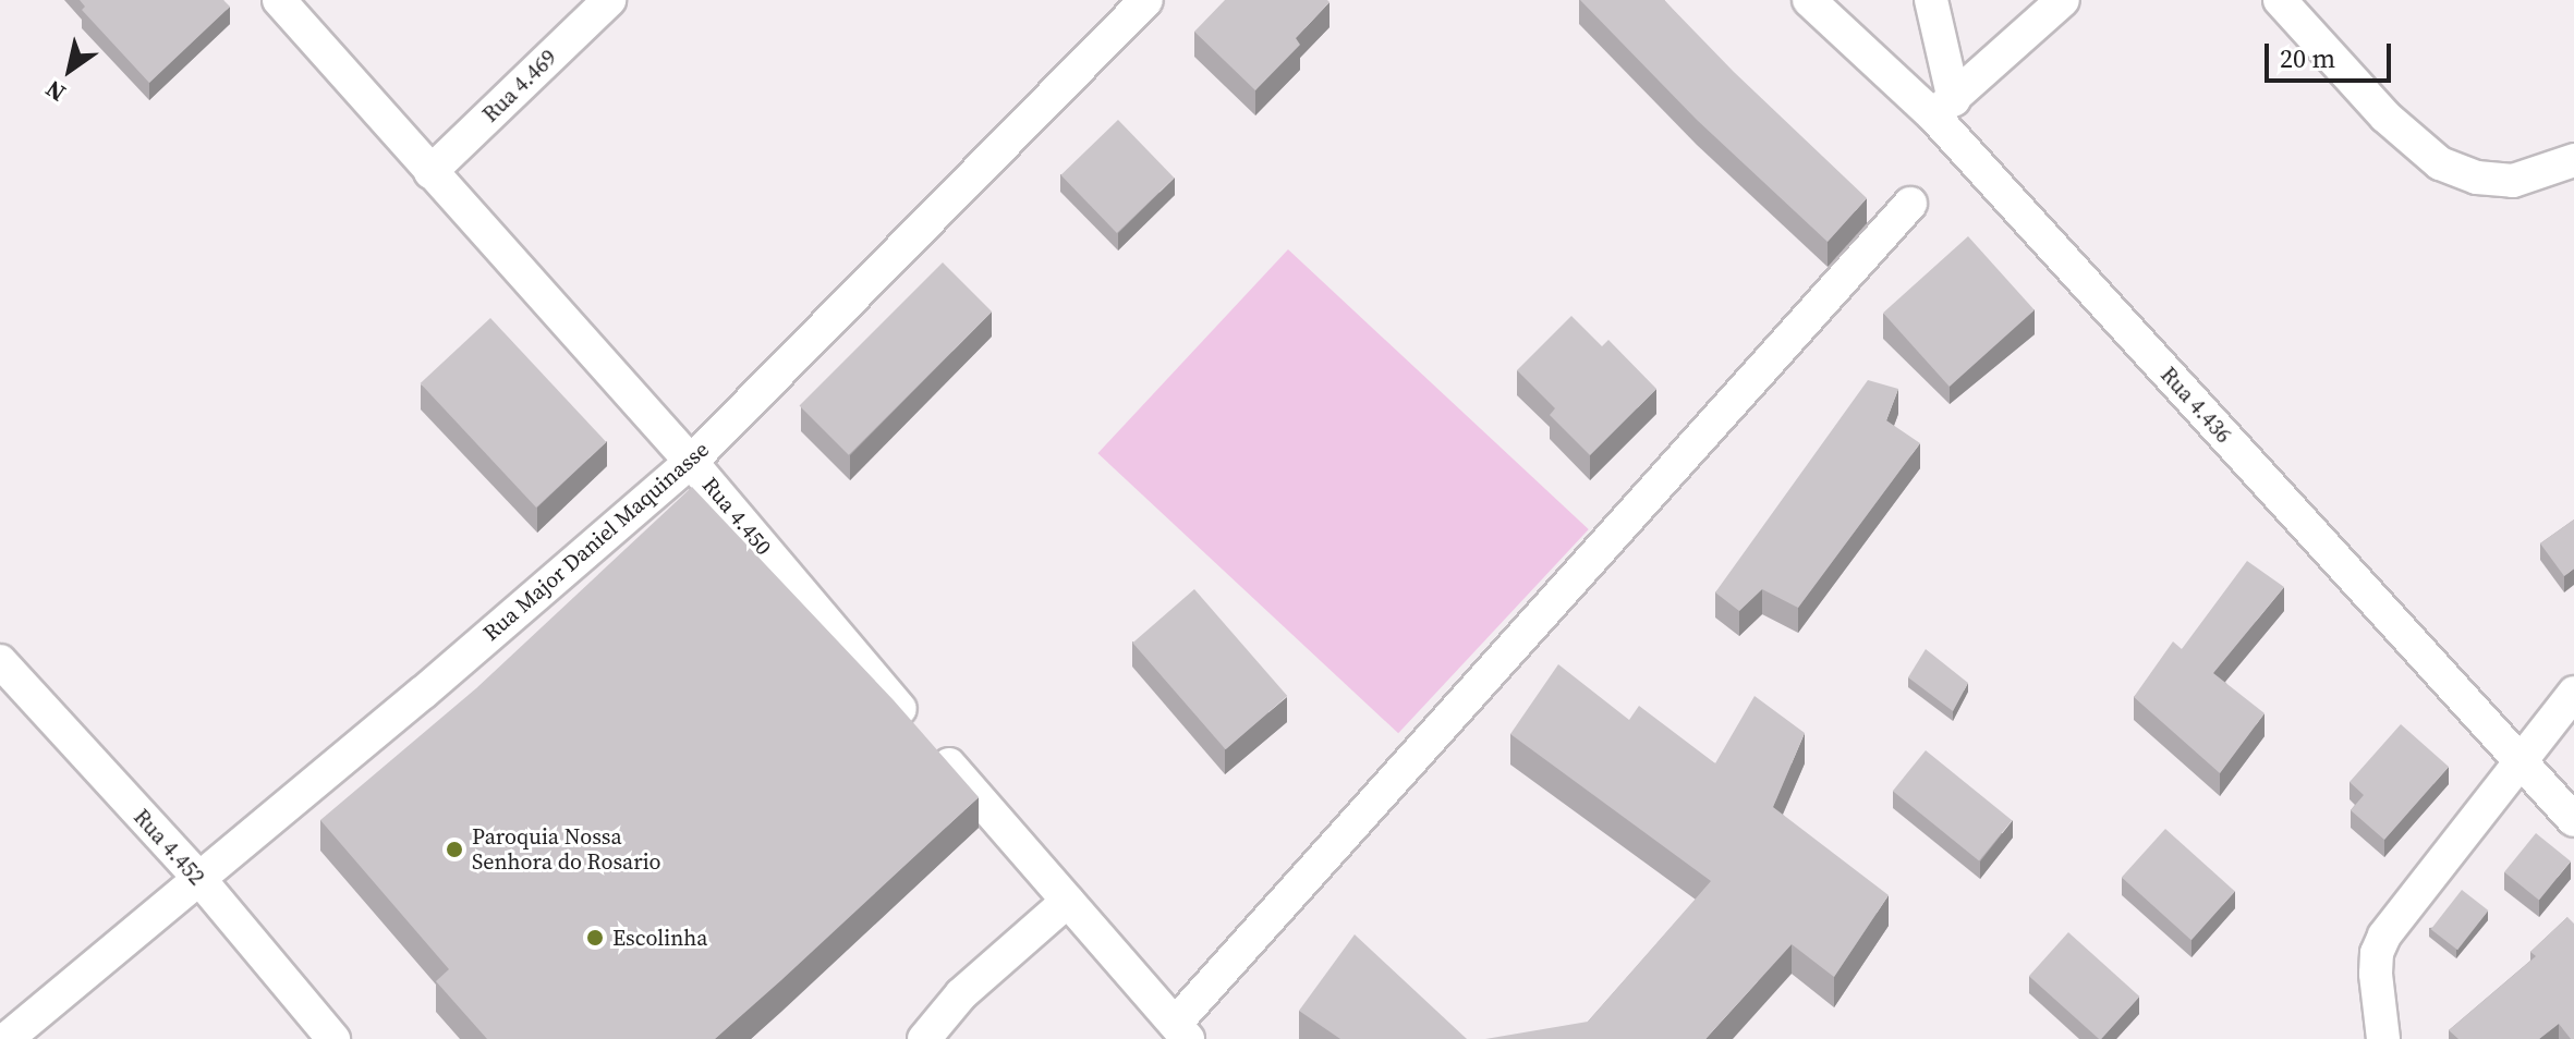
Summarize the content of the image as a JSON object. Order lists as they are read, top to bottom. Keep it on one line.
{"streets":{"street":["Rua 4.469","Rua 4.436","Rua 4.450","Rua Major Daniel Maquinasse","Rua 4.452"]},"crossings":[["Rua 4.469","Rua 4.450"],["Rua 4.450","Rua Major Daniel Maquinasse"],["Rua Major Daniel Maquinasse","Rua 4.452"]],"places":["Paroquia Nossa Senhora do Rosario","Escolinha"],"scale_bar":"20 m","north":"bottom left"}
